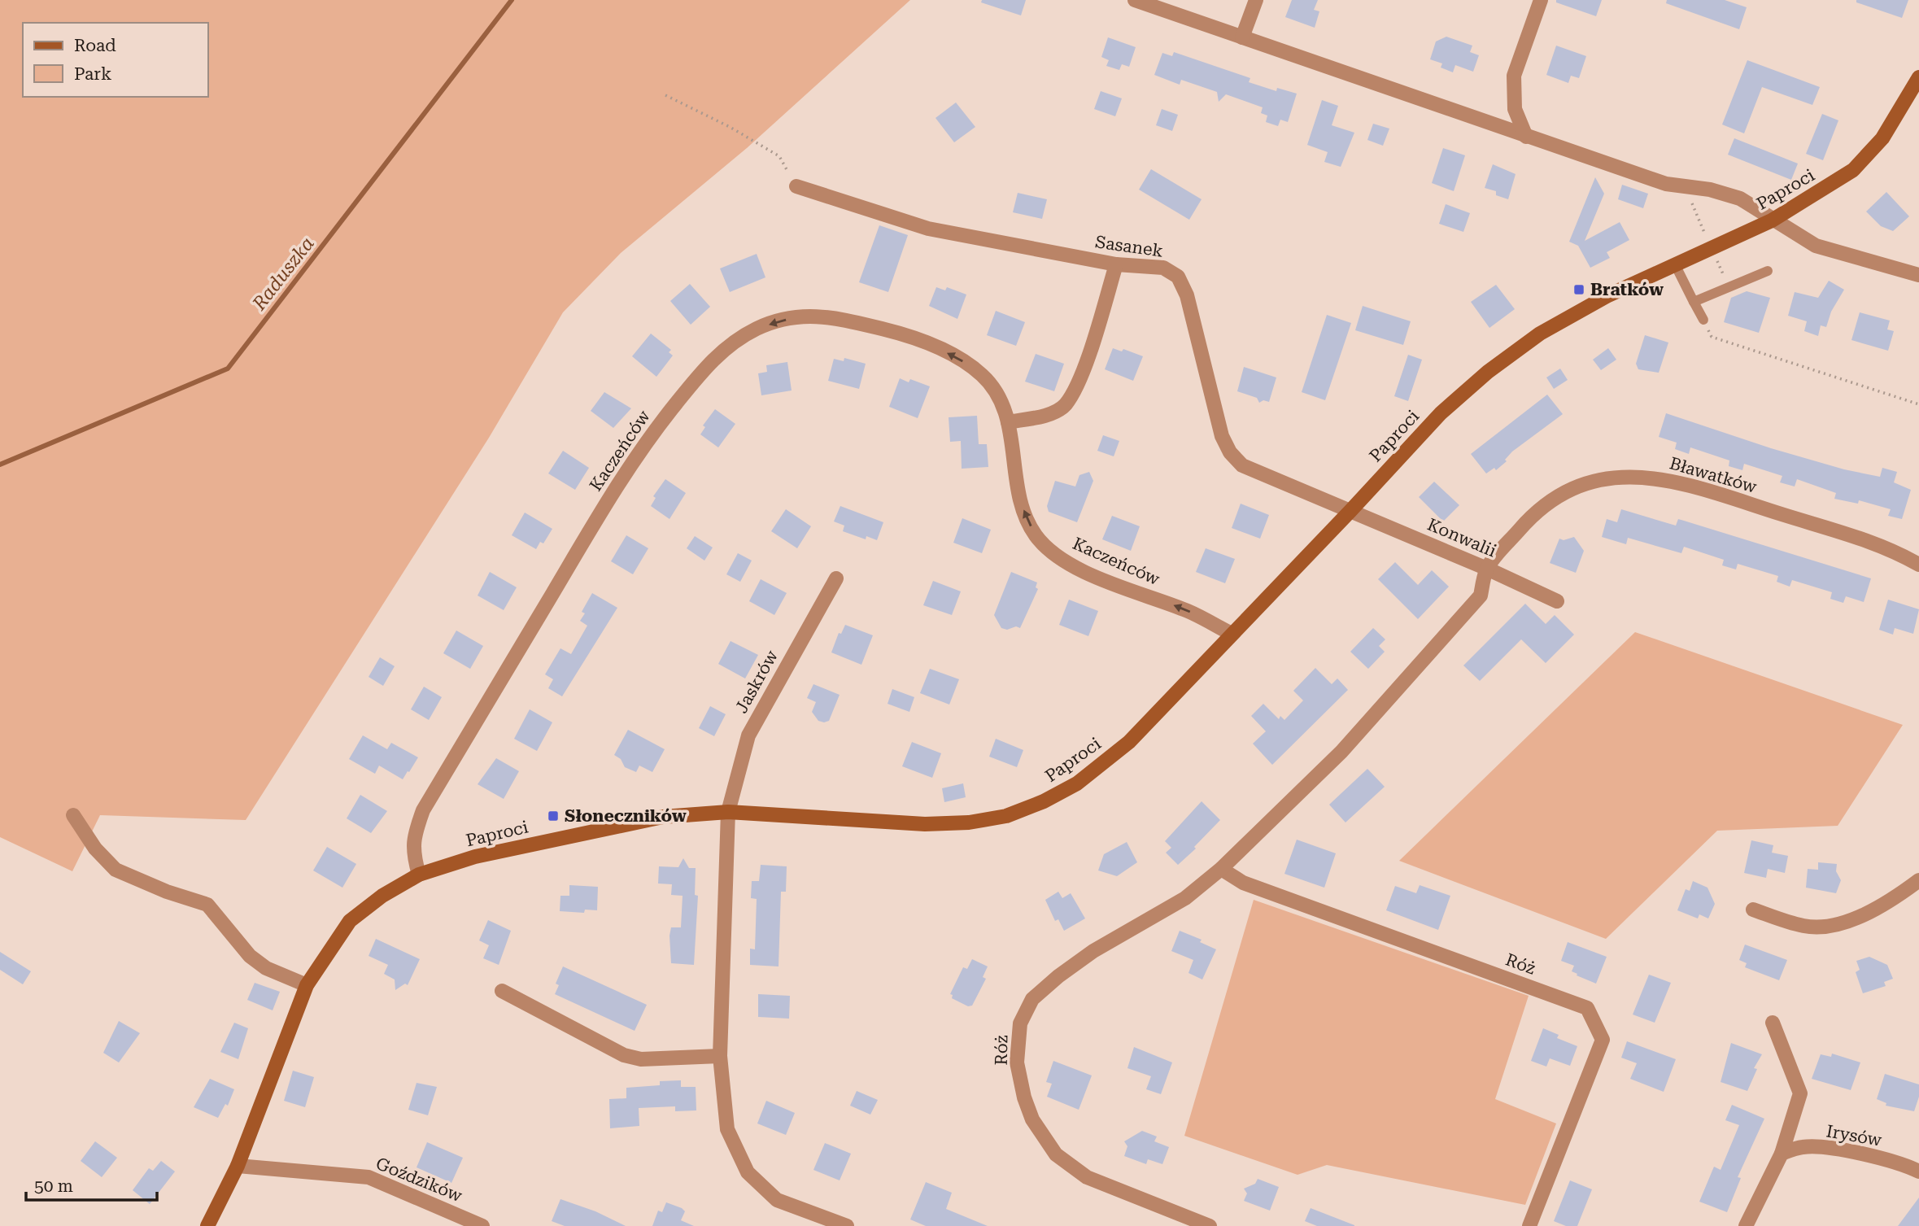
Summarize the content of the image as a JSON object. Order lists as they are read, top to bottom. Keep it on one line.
{"streets":{"street":["Paproci","Sasanek","Kaczeńców","Bławatków","Konwalii","Jaskrów","Róż","Irysów","Goździków"]},"crossings":[["Paproci","Sasanek"],["Paproci","Kaczeńców"],["Paproci","Konwalii"],["Paproci","Jaskrów"],["Paproci","Goździków"],["Sasanek","Konwalii"],["Bławatków","Konwalii"],["Bławatków","Róż"],["Konwalii","Róż"]],"water":["Raduszka"],"places":{"transit":["Bratków","Słoneczników"]},"legend":["Road","Park"],"scale_bar":"50 m"}
